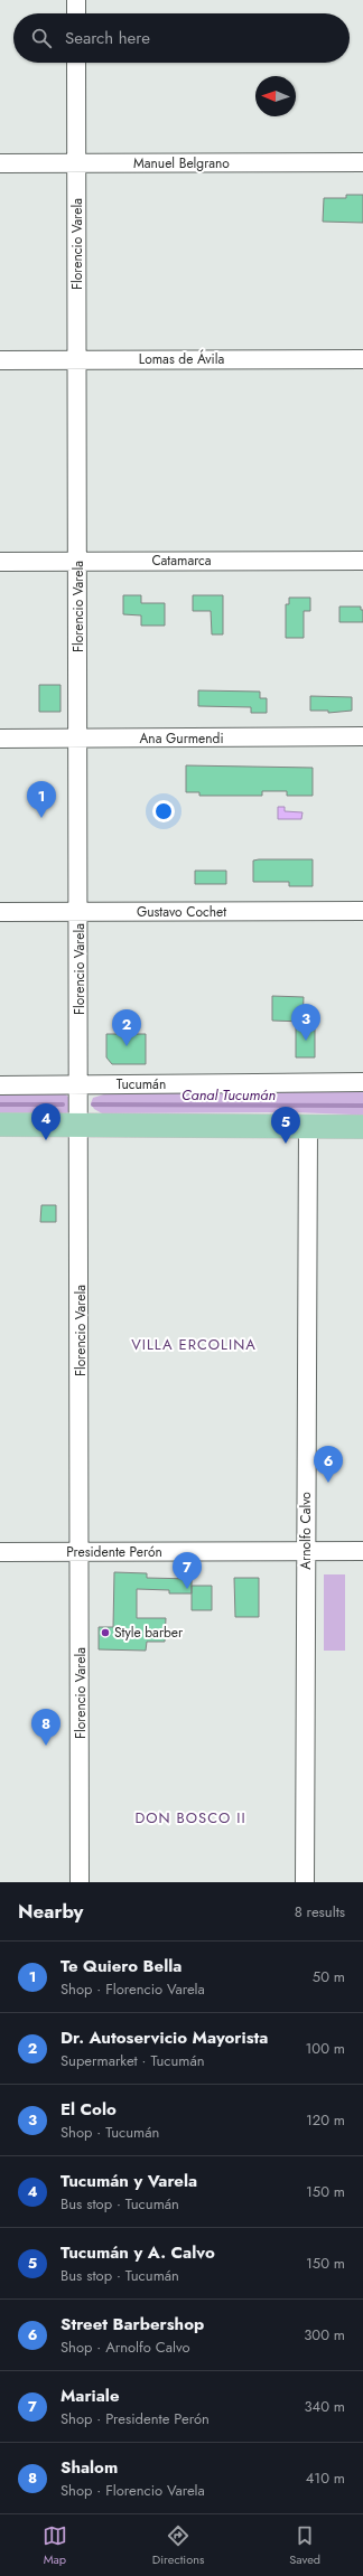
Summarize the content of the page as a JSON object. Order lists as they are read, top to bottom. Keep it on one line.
{"streets":{"street":["Manuel Belgrano","Florencio Varela","Lomas de Ávila","Catamarca","Ana Gurmendi","Gustavo Cochet","Tucumán","Arnolfo Calvo","Presidente Perón"]},"crossings":[["Manuel Belgrano","Florencio Varela"],["Florencio Varela","Lomas de Ávila"],["Florencio Varela","Catamarca"],["Florencio Varela","Ana Gurmendi"],["Florencio Varela","Gustavo Cochet"],["Florencio Varela","Tucumán"],["Florencio Varela","Presidente Perón"],["Arnolfo Calvo","Presidente Perón"]],"districts":["VILLA ERCOLINA","DON BOSCO II"],"water":["Canal Tucumán"],"places":["Style barber"],"north":"left","page":{"search":"Search here","pins":["1","3","2","4","5","6","7","8"],"heading":["Nearby","8 results"],"list":[{"mark":"1","name":"Te Quiero Bella","note":"Shop · Florencio Varela","value":"50 m"},{"mark":"2","name":"Dr. Autoservicio Mayorista","note":"Supermarket · Tucumán","value":"100 m"},{"mark":"3","name":"El Colo","note":"Shop · Tucumán","value":"120 m"},{"mark":"4","name":"Tucumán y Varela","note":"Bus stop · Tucumán","value":"150 m"},{"mark":"5","name":"Tucumán y A. Calvo","note":"Bus stop · Tucumán","value":"150 m"},{"mark":"6","name":"Street Barbershop","note":"Shop · Arnolfo Calvo","value":"300 m"},{"mark":"7","name":"Mariale","note":"Shop · Presidente Perón","value":"340 m"},{"mark":"8","name":"Shalom","note":"Shop · Florencio Varela","value":"410 m"}],"nav":["Map","Directions","Saved"]}}
